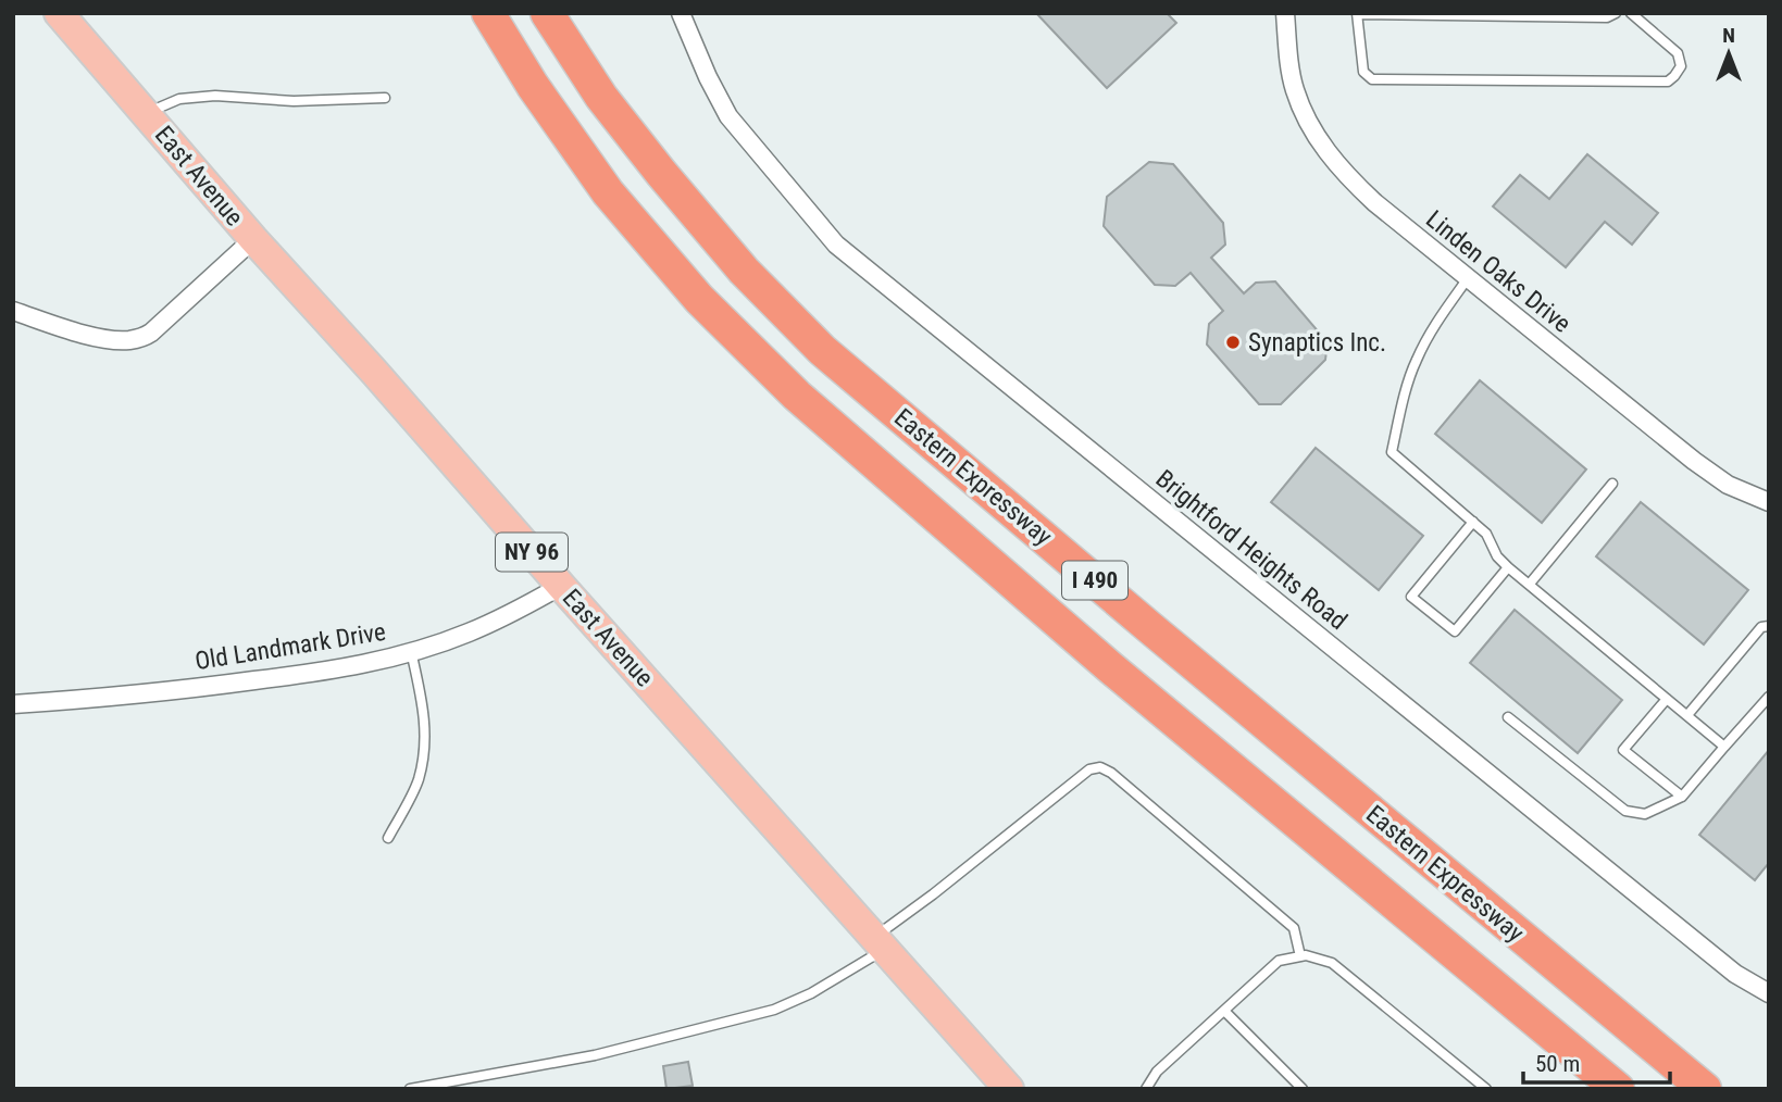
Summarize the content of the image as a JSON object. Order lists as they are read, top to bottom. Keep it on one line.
{"streets":{"highway":["Eastern Expressway","I 490"],"main road":["East Avenue","NY 96"],"street":["Linden Oaks Drive","Brightford Heights Road","Old Landmark Drive"]},"crossings":[["East Avenue","Old Landmark Drive"]],"places":["Synaptics Inc."],"scale_bar":"50 m","north":"top"}
